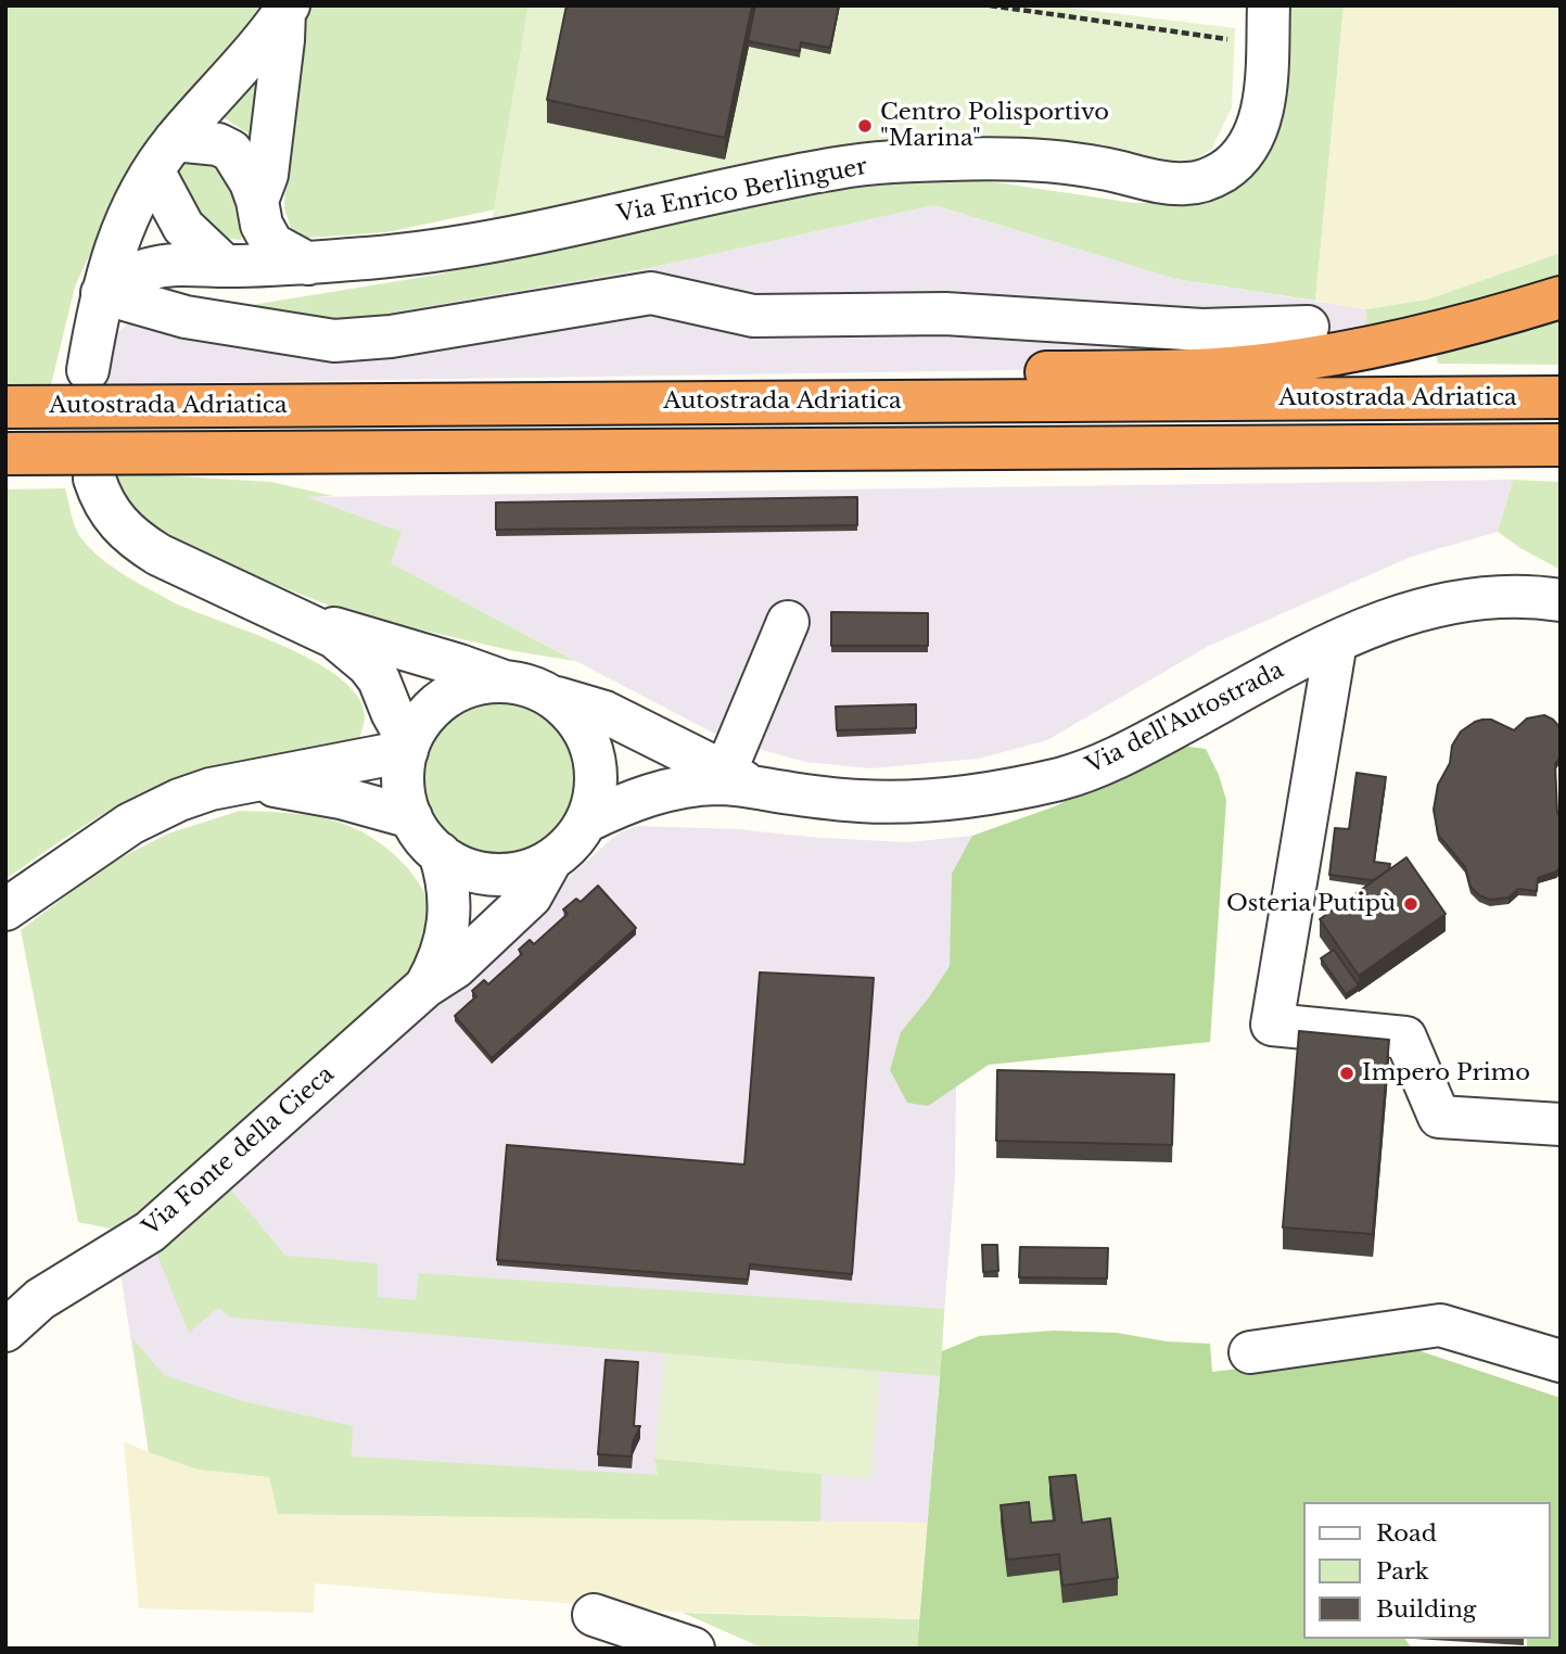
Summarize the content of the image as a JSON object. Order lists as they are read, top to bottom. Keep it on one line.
{"streets":{"highway":["Autostrada Adriatica"],"street":["Via Enrico Berlinguer","Via dell'Autostrada","Via Fonte della Cieca"]},"crossings":[["Via dell'Autostrada","Via Fonte della Cieca"]],"places":["Centro Polisportivo \"Marina\"","Osteria Putipù","Impero Primo"],"legend":["Road","Park","Building"]}
